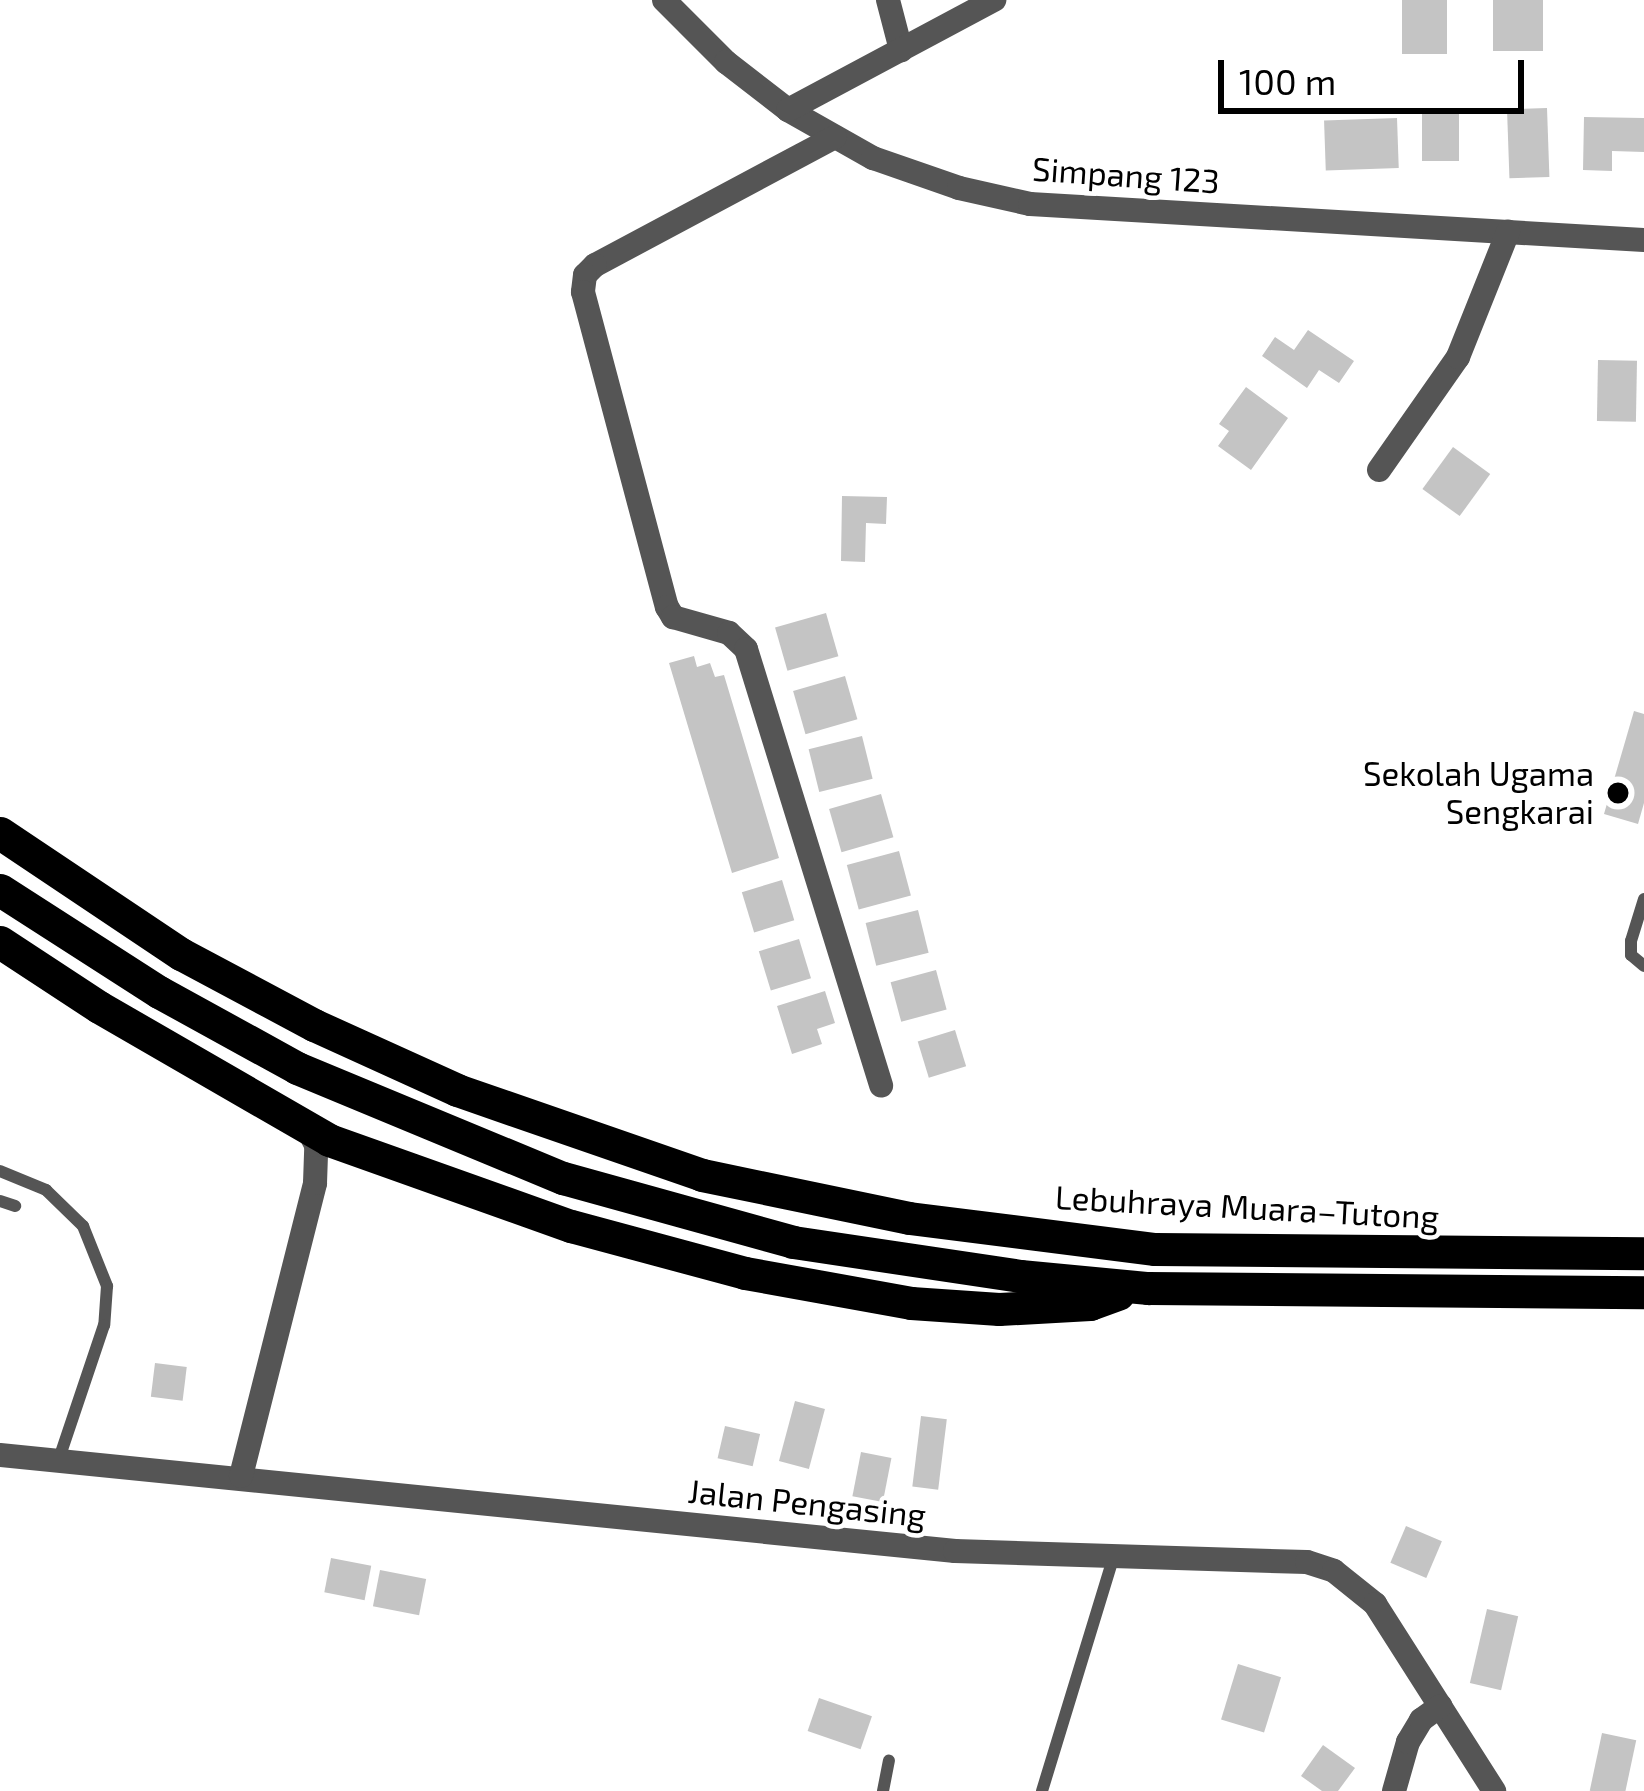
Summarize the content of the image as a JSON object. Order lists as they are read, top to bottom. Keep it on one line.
{"streets":{"highway":["Lebuhraya Muara–Tutong"],"street":["Simpang 123","Jalan Pengasing"]},"places":["Sekolah Ugama Sengkarai"],"scale_bar":"100 m"}
